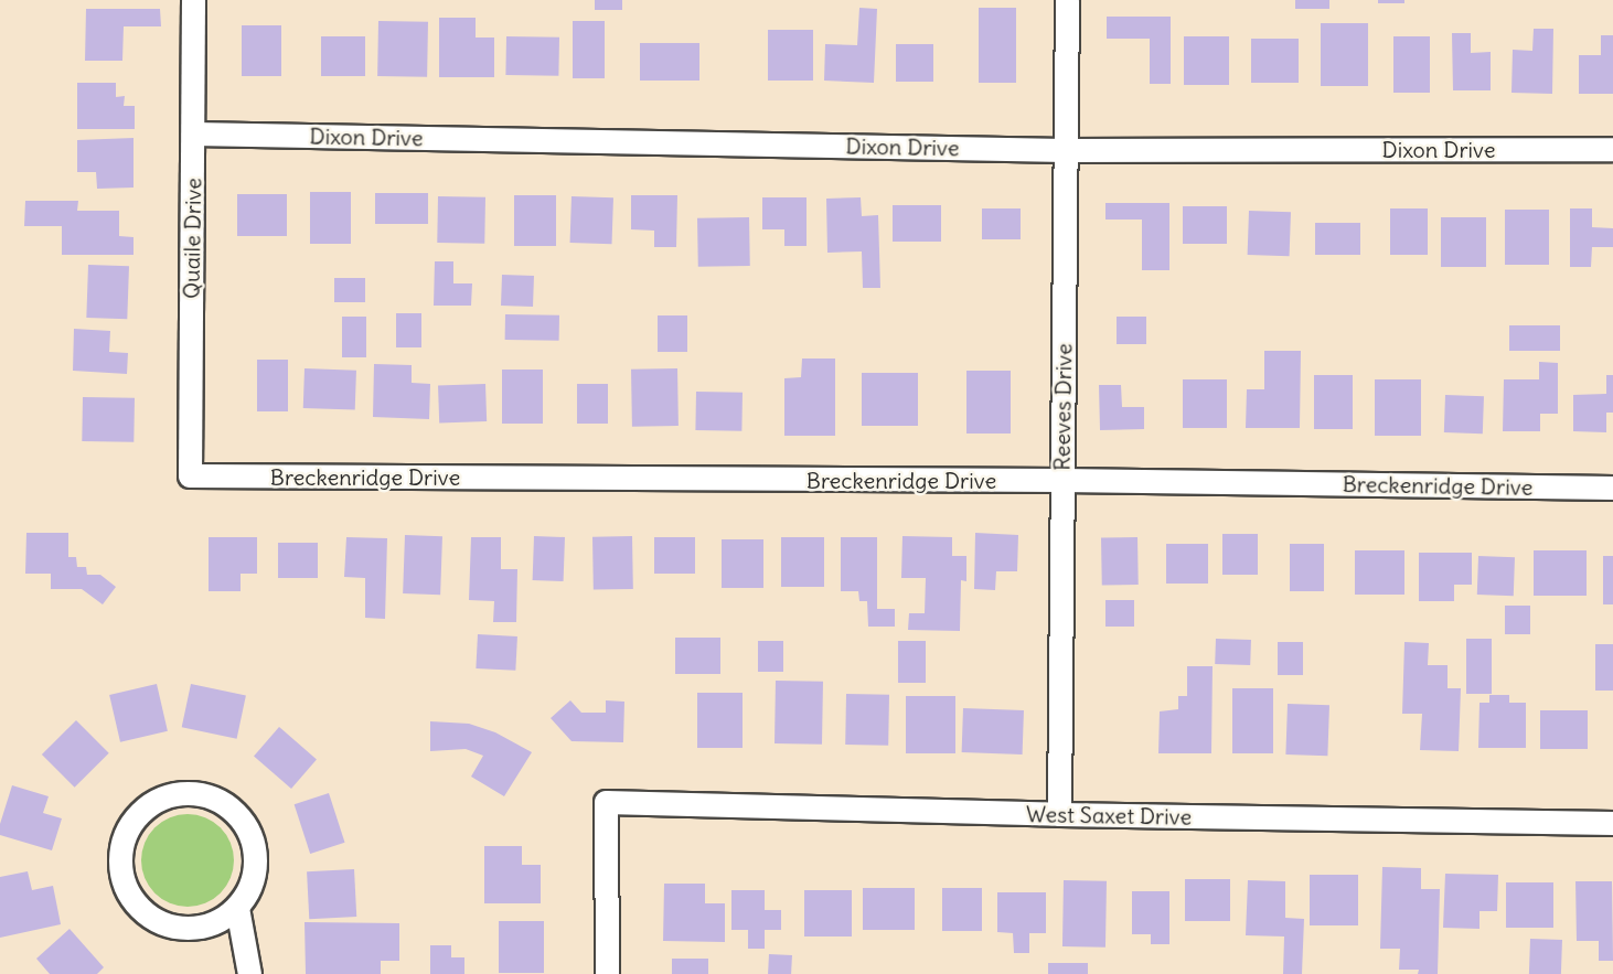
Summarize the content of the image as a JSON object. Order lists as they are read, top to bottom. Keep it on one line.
{"streets":{"street":["Dixon Drive","Quaile Drive","Reeves Drive","Breckenridge Drive","West Saxet Drive"]},"crossings":[["Dixon Drive","Quaile Drive"],["Dixon Drive","Reeves Drive"],["Quaile Drive","Breckenridge Drive"],["Reeves Drive","Breckenridge Drive"],["Reeves Drive","West Saxet Drive"]]}
